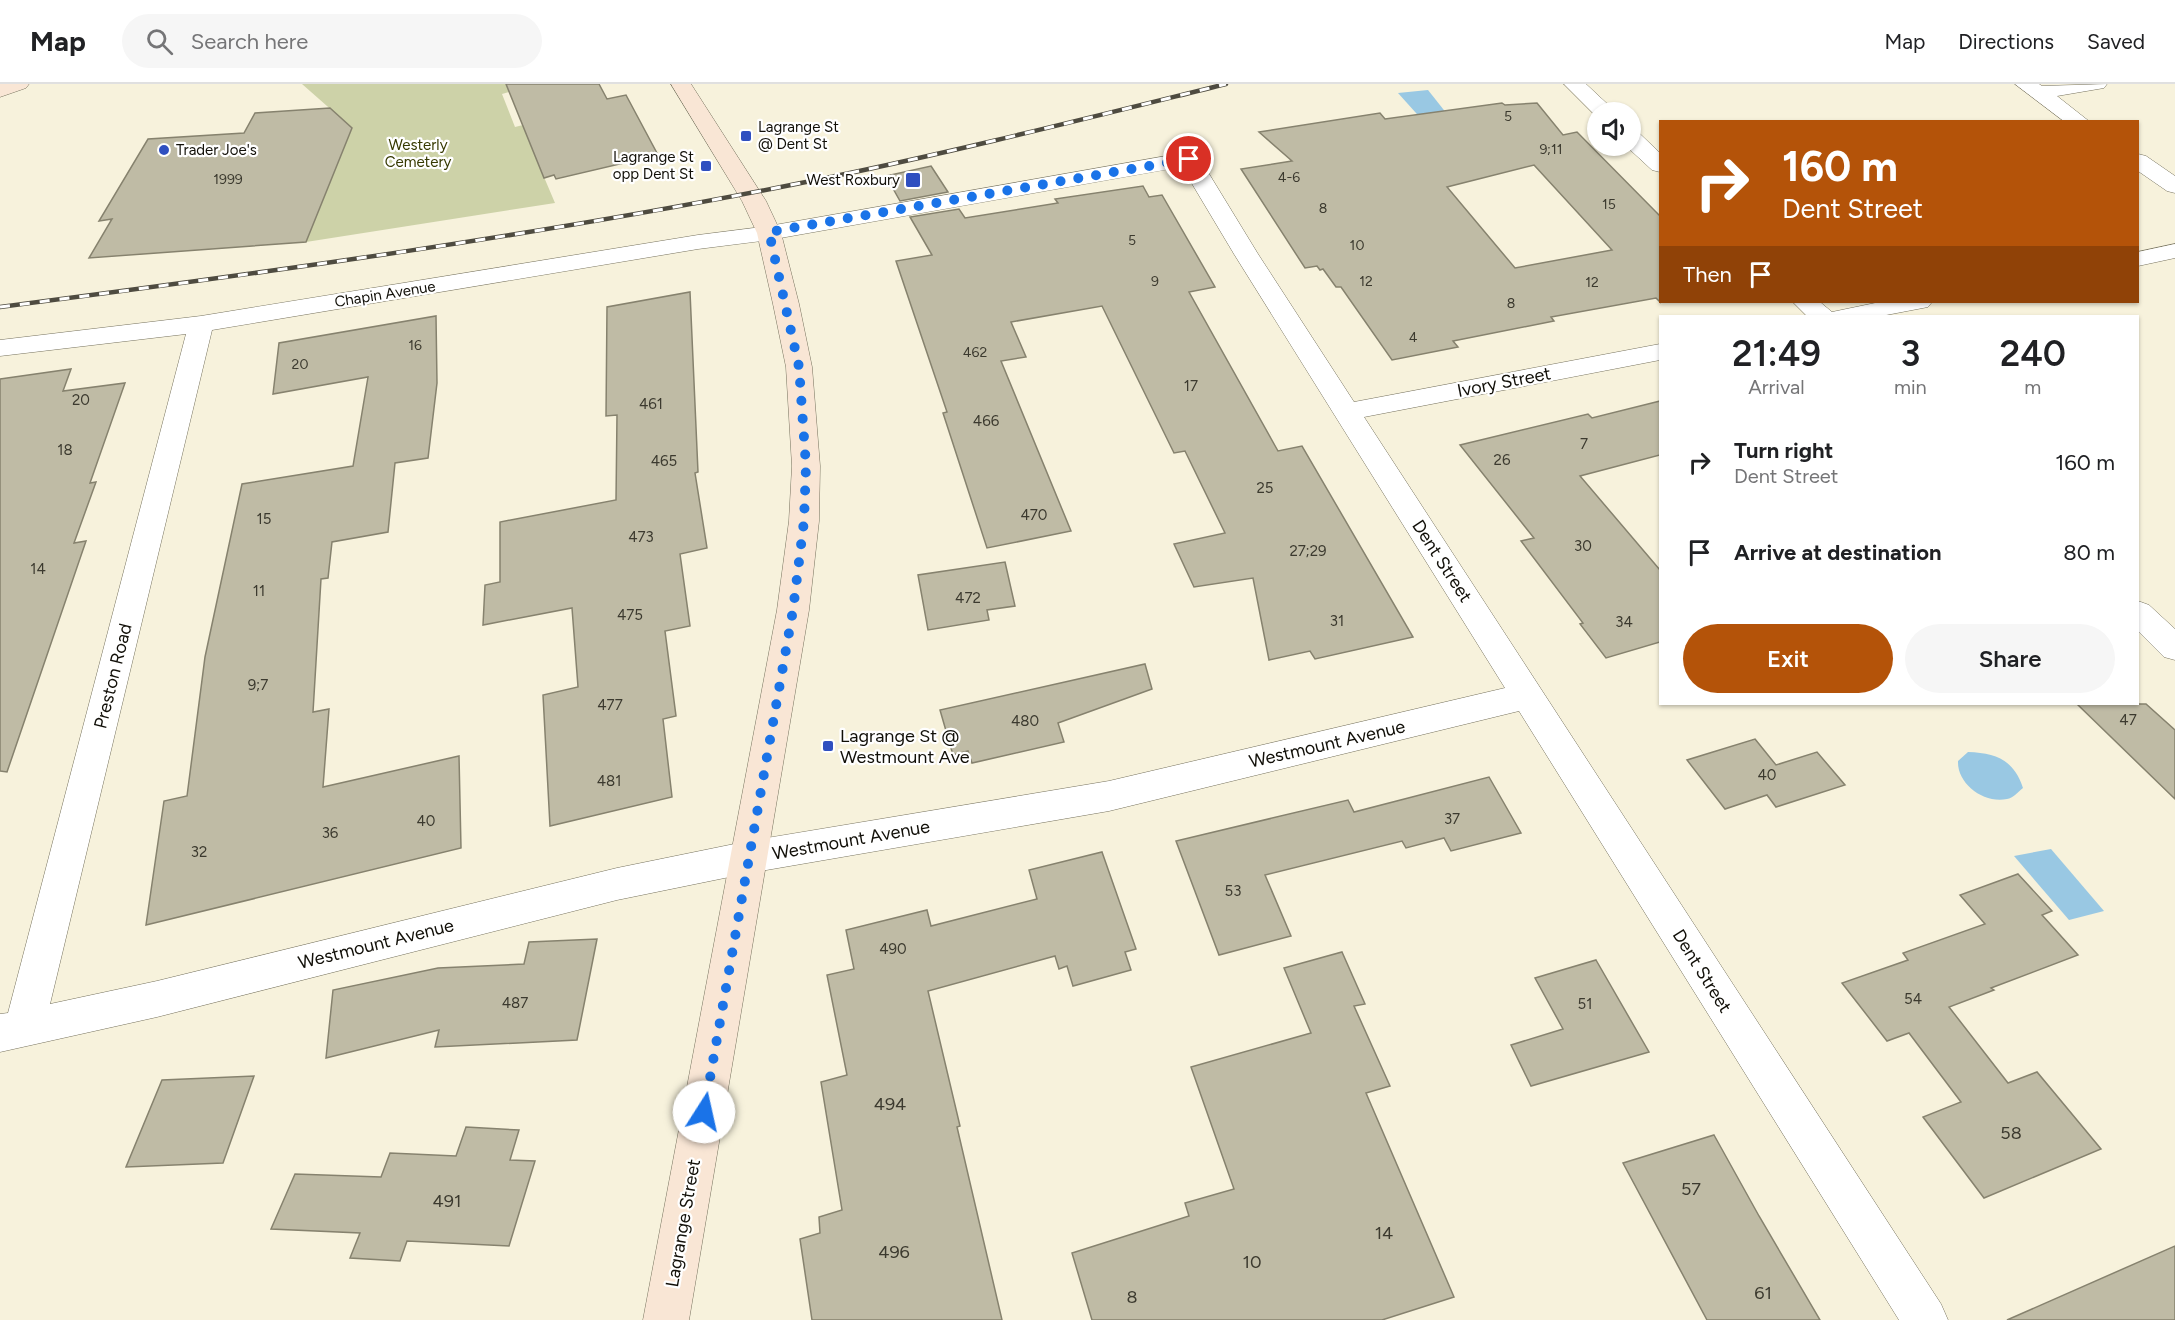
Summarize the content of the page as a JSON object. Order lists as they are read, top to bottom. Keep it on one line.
{"streets":{"main road":["Lagrange Street"],"street":["Chapin Avenue","Ivory Street","Dent Street","Preston Road","Westmount Avenue"]},"crossings":[["Chapin Avenue","Dent Street"],["Chapin Avenue","Preston Road"],["Chapin Avenue","Lagrange Street"],["Ivory Street","Dent Street"],["Dent Street","Westmount Avenue"],["Dent Street","Lagrange Street"],["Preston Road","Westmount Avenue"],["Westmount Avenue","Lagrange Street"]],"parks":["Westerly Cemetery"],"places":{"transit":["Lagrange St @ Dent St","Lagrange St opp Dent St","West Roxbury","Lagrange St @ Westmount Ave"],"other":["Trader Joe's"]},"house_numbers":["5","9;11","4-6","1999","15","8","5","10","9","12","12","8","4","16","462","20","17","20","461","466","7","18","26","465","25","470","15","473","30","27;29","14","11","472","475","31","34","9;7","477","47","480","40","481","37","40","36","32","53","490","54","487","51","494","58","57","491","14","496","10","61","8"],"page":{"header":"Map","search":"Search here","nav":["Map","Directions","Saved"],"turn":["160 m","Dent Street"],"then":"Then","eta":["21:49","Arrival","3","min","240","m"],"list":[{"name":"Turn right","note":"Dent Street","value":"160 m"},{"name":"Arrive at destination","value":"80 m"}],"buttons":["Exit","Share"]}}
